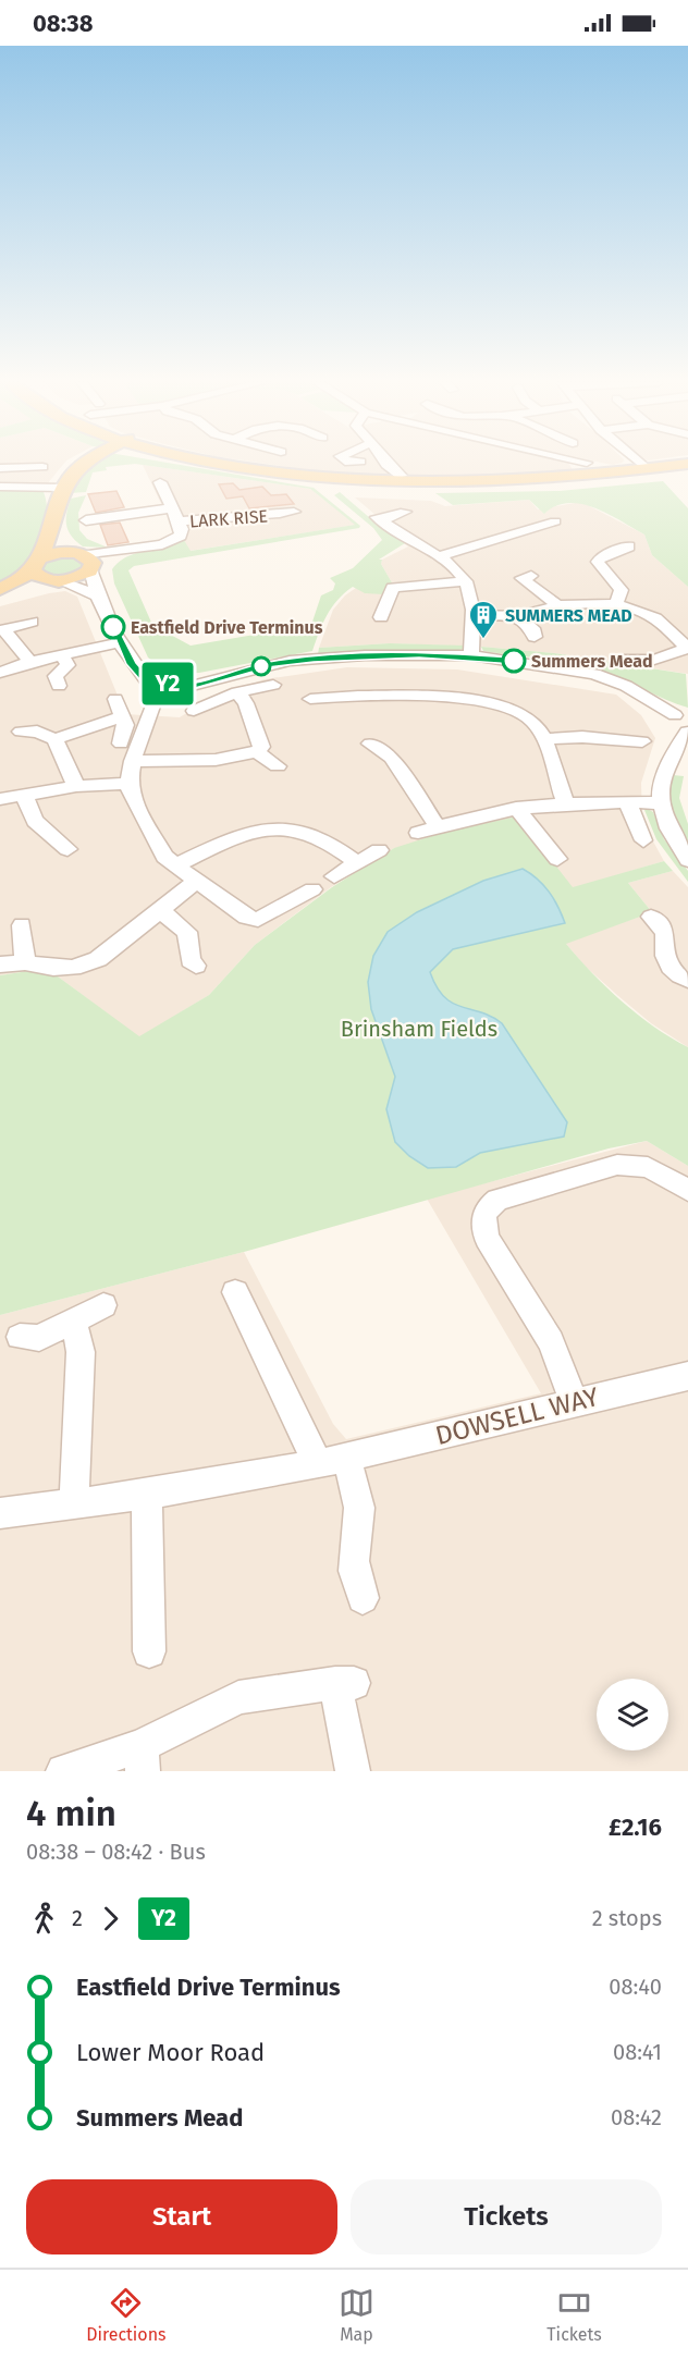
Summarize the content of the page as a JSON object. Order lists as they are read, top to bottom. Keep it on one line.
{"streets":{"street":["LARK RISE","DOWSELL WAY"]},"parks":["Brinsham Fields"],"places":{"other":["Eastfield Drive Terminus","Summers Mead"],"building":["SUMMERS MEAD"]},"lines":["bus line Y2"],"page":{"status":"08:38","on_map":"Y2","heading":["4 min","08:38 – 08:42 · Bus","£2.16"],"legs":["2","Y2","2 stops"],"list":[{"name":"Eastfield Drive Terminus","value":"08:40"},{"name":"Lower Moor Road","value":"08:41"},{"name":"Summers Mead","value":"08:42"}],"buttons":["Start","Tickets"],"tabs":["Directions","Map","Tickets"]}}
